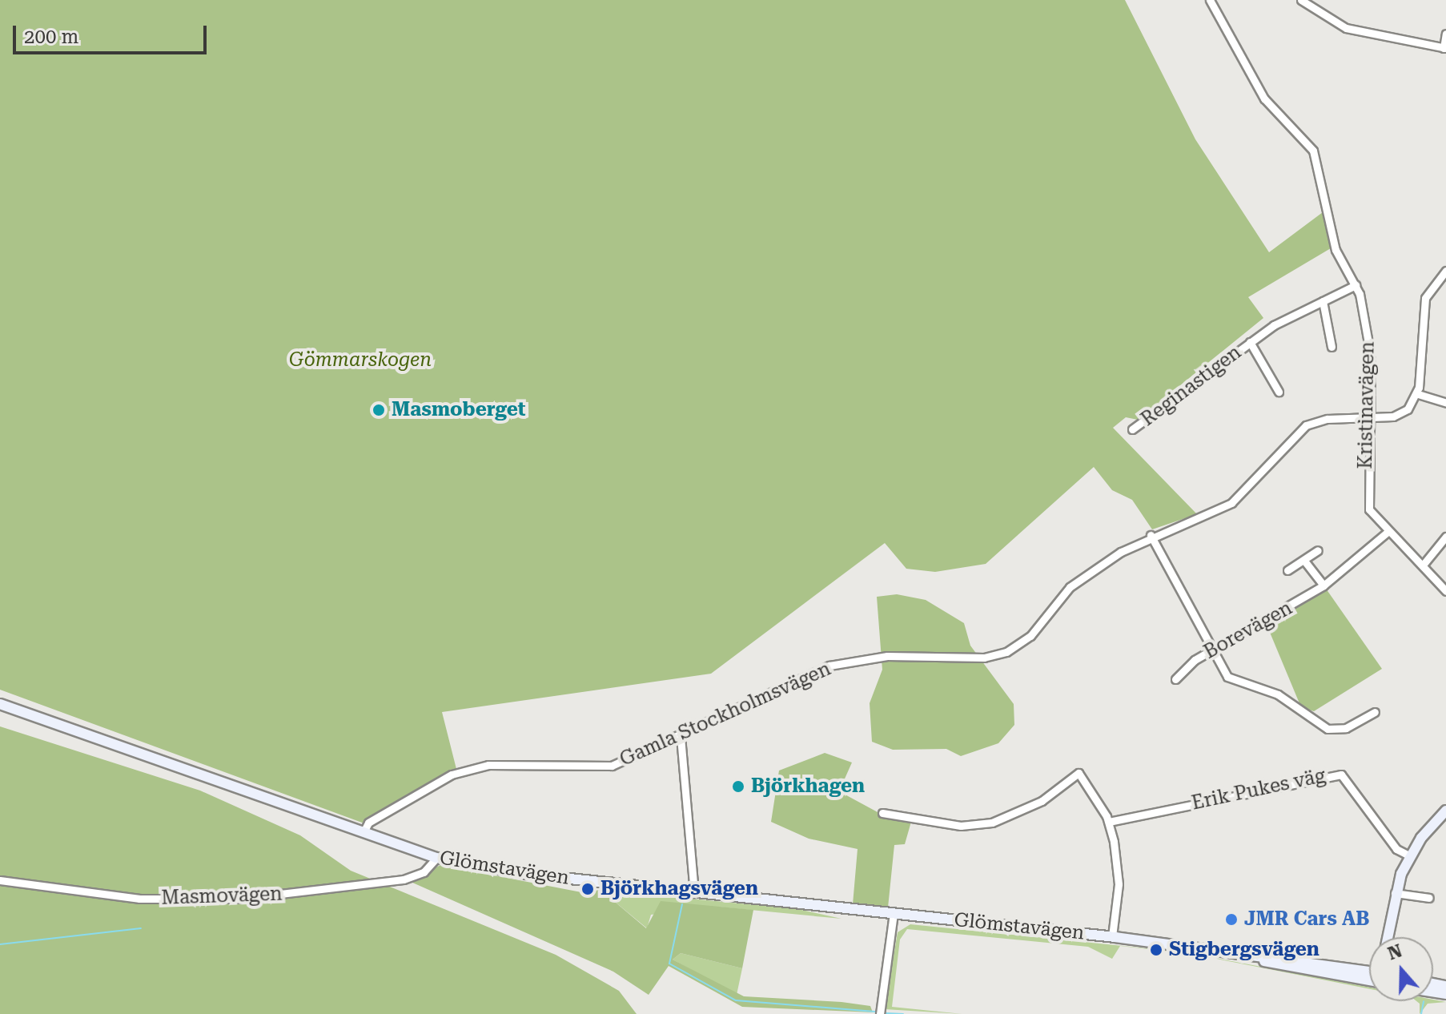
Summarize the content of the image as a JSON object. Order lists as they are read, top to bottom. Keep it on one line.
{"streets":{"main road":["Glömstavägen"],"street":["Reginastigen","Kristinavägen","Borevägen","Gamla Stockholmsvägen","Erik Pukes väg","Masmovägen"]},"crossings":[["Reginastigen","Kristinavägen"],["Kristinavägen","Borevägen"],["Kristinavägen","Gamla Stockholmsvägen"],["Gamla Stockholmsvägen","Glömstavägen"],["Glömstavägen","Masmovägen"]],"parks":["Gömmarskogen"],"places":["Masmoberget","Björkhagen","Björkhagsvägen","JMR Cars AB","Stigbergsvägen"],"scale_bar":"200 m","north":"top"}
